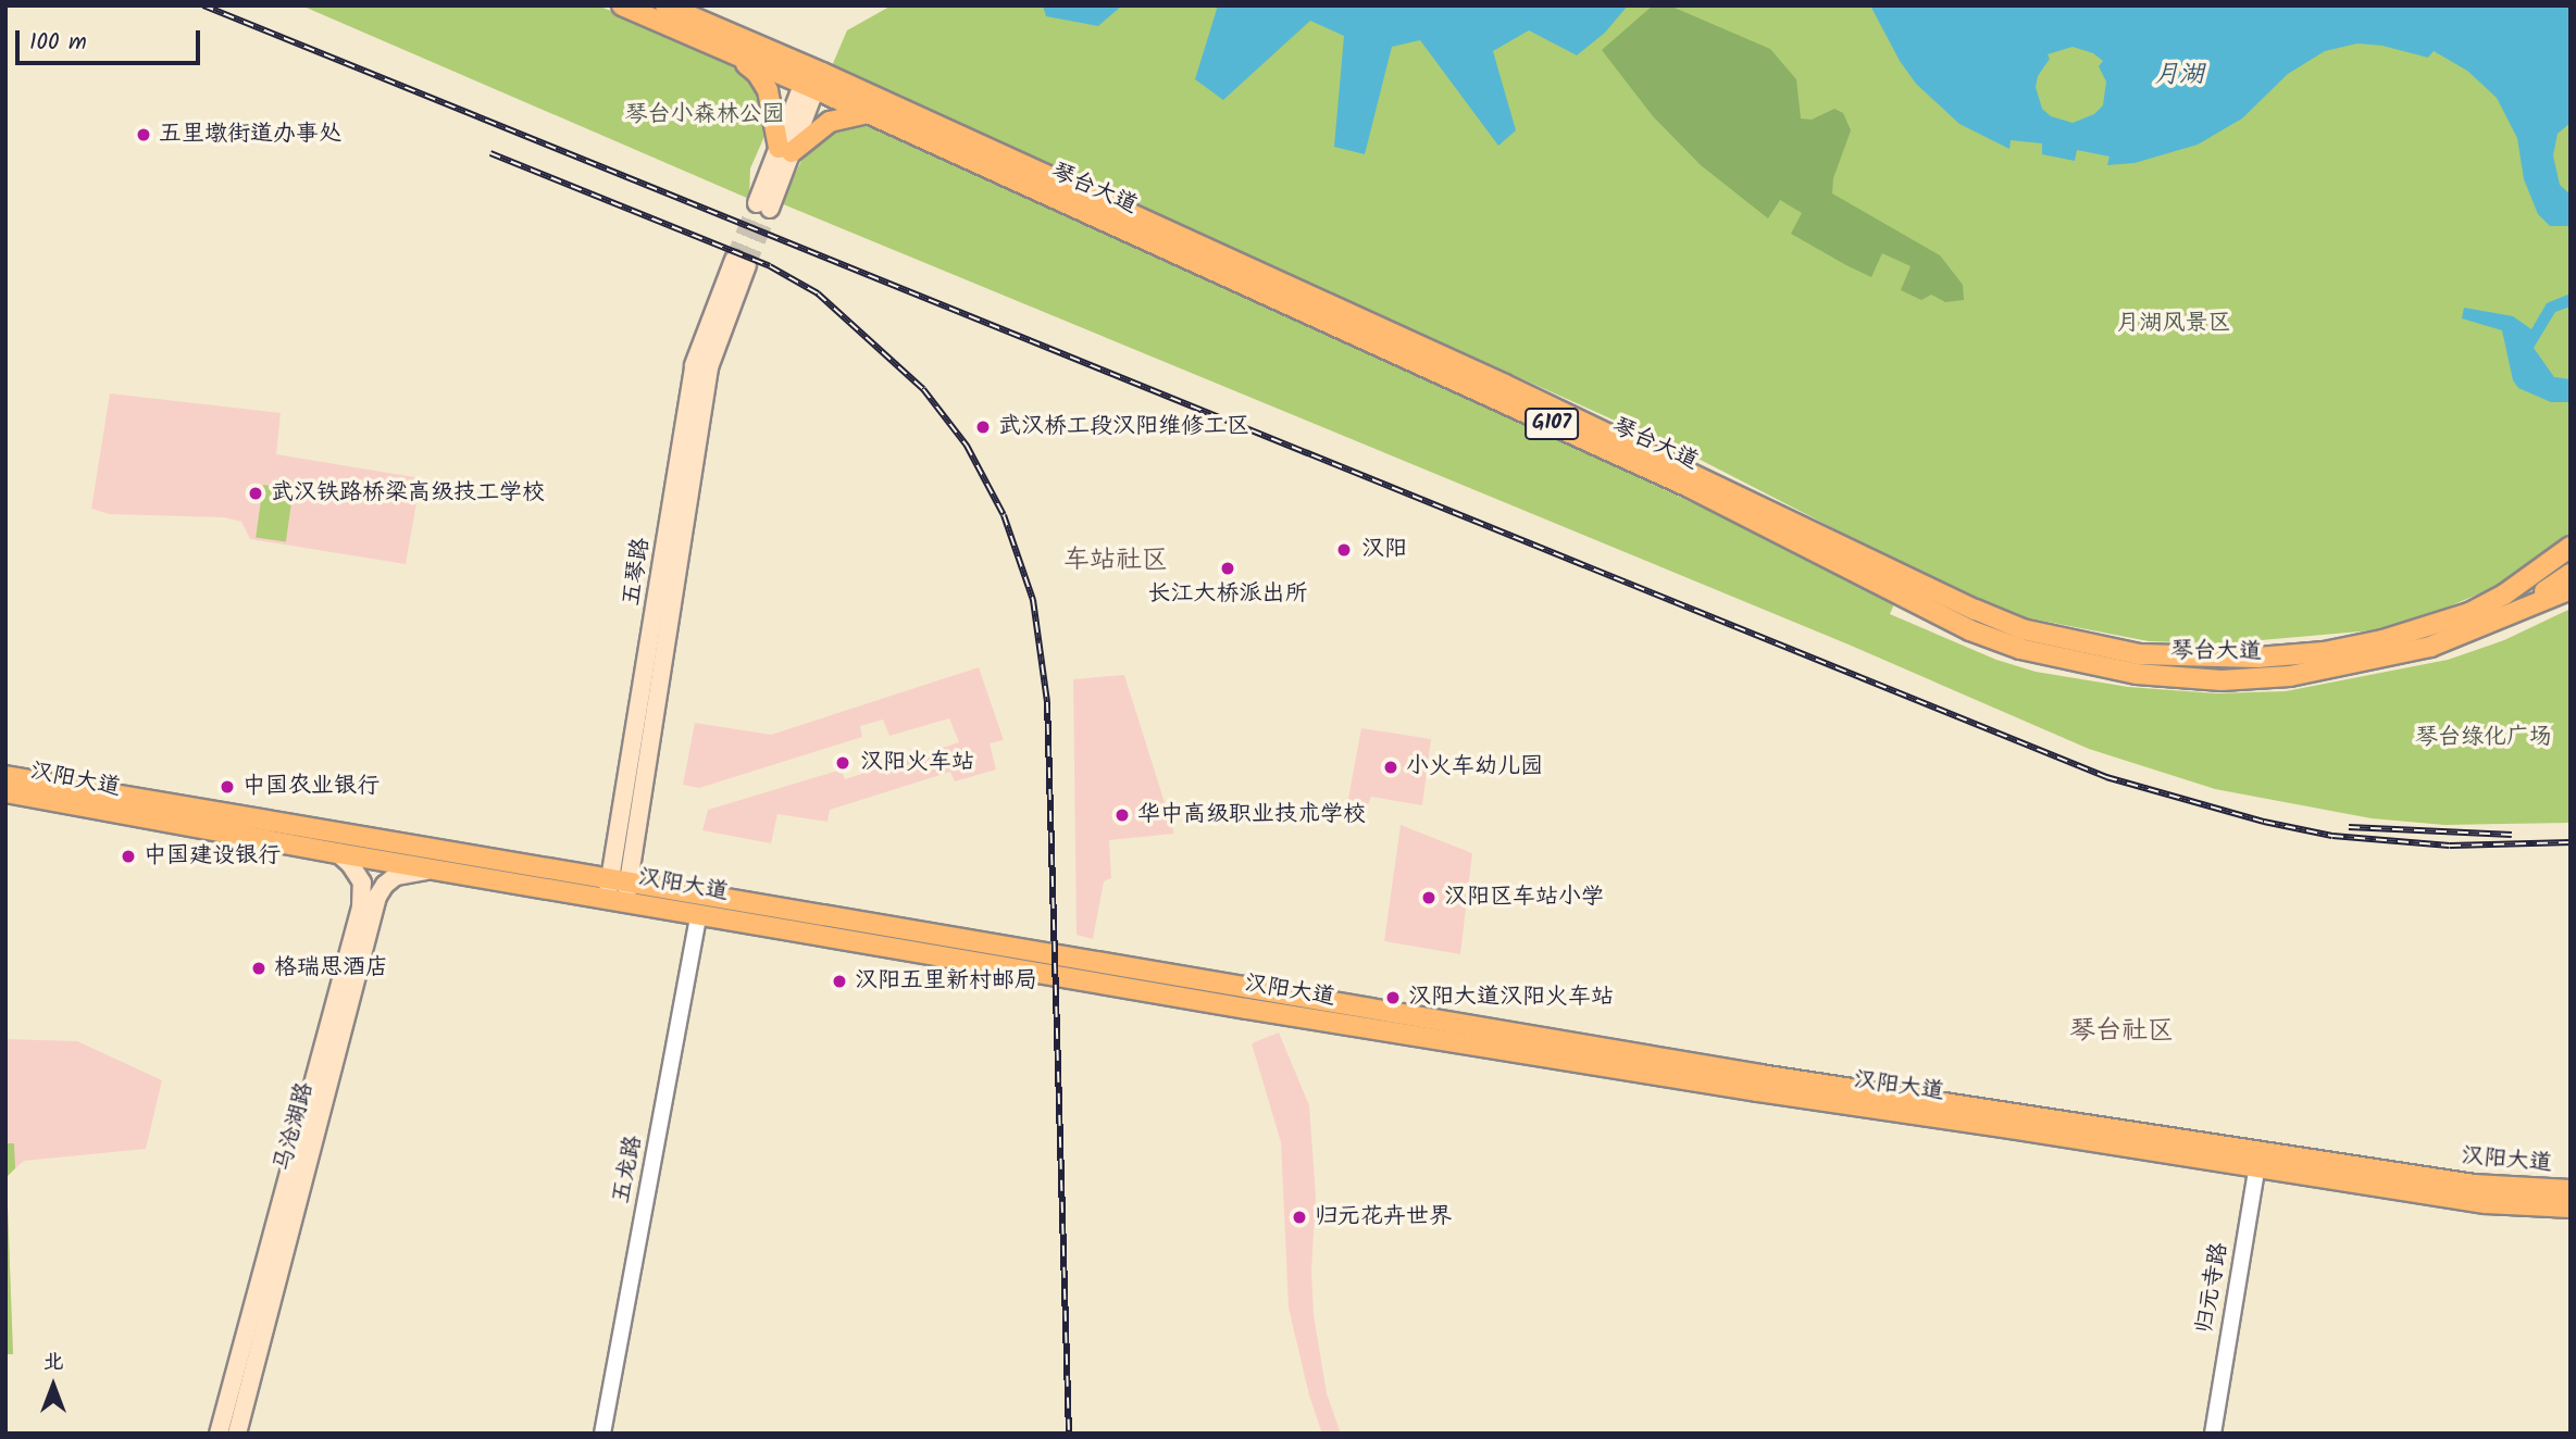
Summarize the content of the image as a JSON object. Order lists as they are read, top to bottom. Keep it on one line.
{"streets":{"main road":["琴台大道","G107","五琴路","汉阳大道","马沧湖路"],"street":["五龙路","归元寺路"]},"crossings":[["五琴路","汉阳大道"],["汉阳大道","马沧湖路"],["汉阳大道","五龙路"],["汉阳大道","归元寺路"]],"districts":["车站社区","琴台社区"],"water":["月湖"],"parks":["琴台小森林公园","月湖风景区","琴台绿化广场"],"places":["五里墩街道办事处","武汉桥工段汉阳维修工区","武汉铁路桥梁高级技工学校","汉阳","长江大桥派出所","汉阳火车站","小火车幼儿园","中国农业银行","华中高级职业技术学校","中国建设银行","汉阳区车站小学","格瑞思酒店","汉阳五里新村邮局","汉阳大道汉阳火车站","归元花卉世界"],"scale_bar":"100 m","north":"top"}
